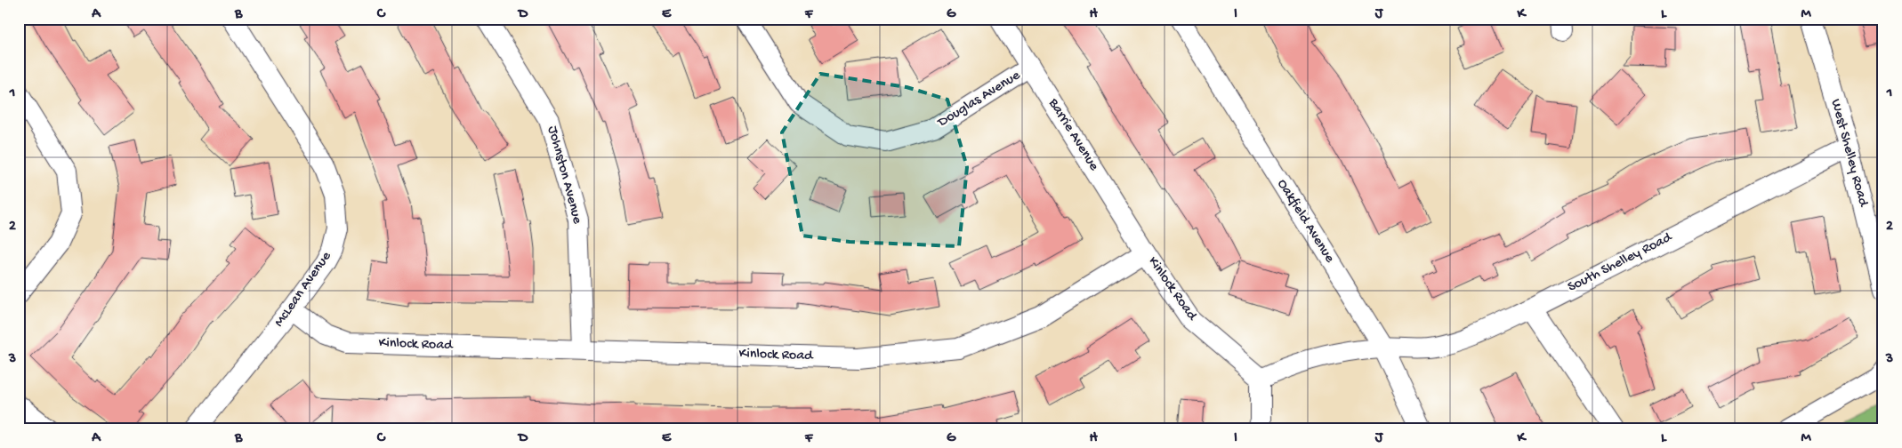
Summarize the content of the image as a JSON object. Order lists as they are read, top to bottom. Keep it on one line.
{"streets":{"street":["Douglas Avenue","Barrie Avenue","West Shelley Road","Johnston Avenue","Oakfield Avenue","South Shelley Road","Kinlock Road","McLean Avenue"]},"crossings":[["Douglas Avenue","Barrie Avenue"],["Barrie Avenue","Kinlock Road"],["West Shelley Road","South Shelley Road"],["Johnston Avenue","Kinlock Road"],["Oakfield Avenue","South Shelley Road"],["Kinlock Road","McLean Avenue"]],"grid":{"columns":["A","B","C","D","E","F","G","H","I","J","K","L","M"],"rows":["1","2","3"]}}
